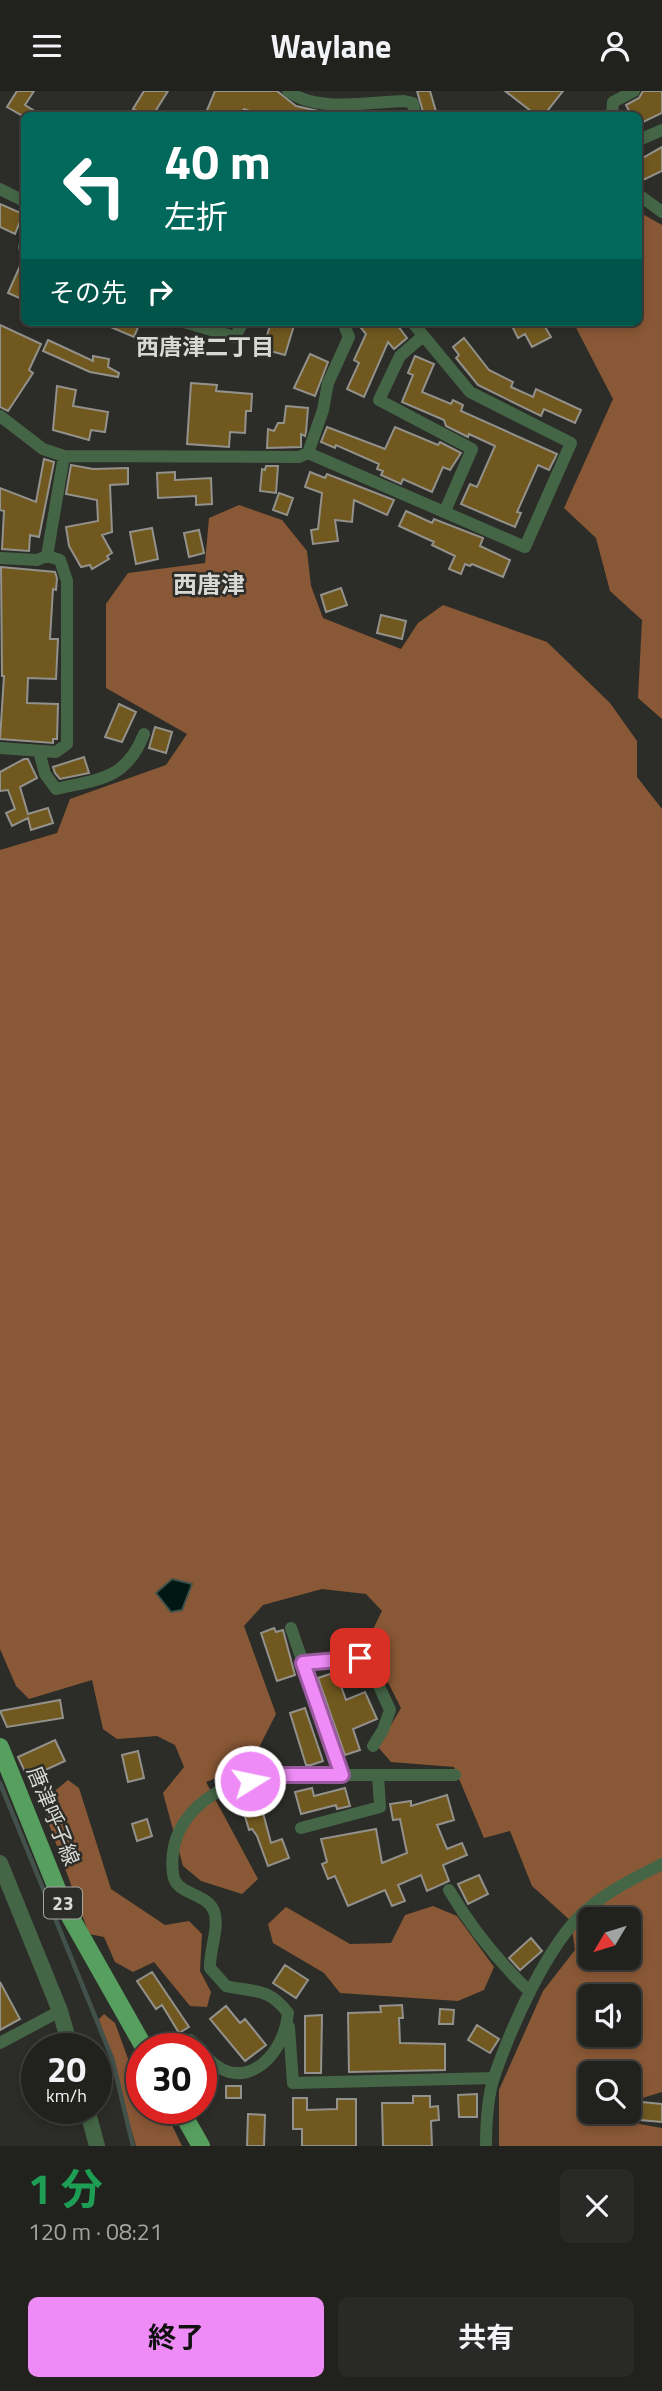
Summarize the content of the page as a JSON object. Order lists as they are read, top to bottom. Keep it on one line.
{"streets":{"main road":["唐津呼子線","23"]},"districts":["西唐津二丁目","西唐津"],"north":"bottom left","page":{"header":"Waylane","turn":["40 m","左折"],"then":"その先","speed":"20 km/h","limit":"30","heading":["1 分","120 m · 08:21"],"buttons":["終了","共有"]}}
